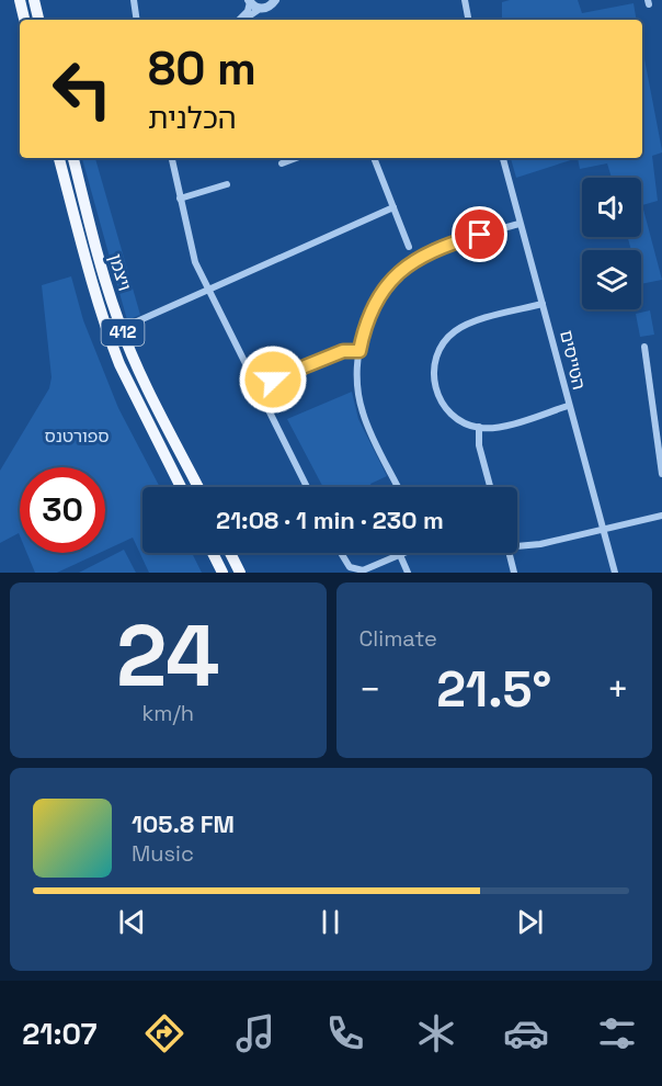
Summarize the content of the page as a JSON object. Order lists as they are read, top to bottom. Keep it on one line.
{"streets":{"main road":["ויצמן","412"],"street":["הטייסים"]},"parks":["ספורטנס"],"page":{"turn":["80 m","הכלנית"],"limit":"30","trip":"21:08 · 1 min · 230 m","tile":[["24","km/h"],"Climate"],"heat":["−","21.5°","+"],"song":["105.8 FM","Music"],"tabs":"21:07"}}
